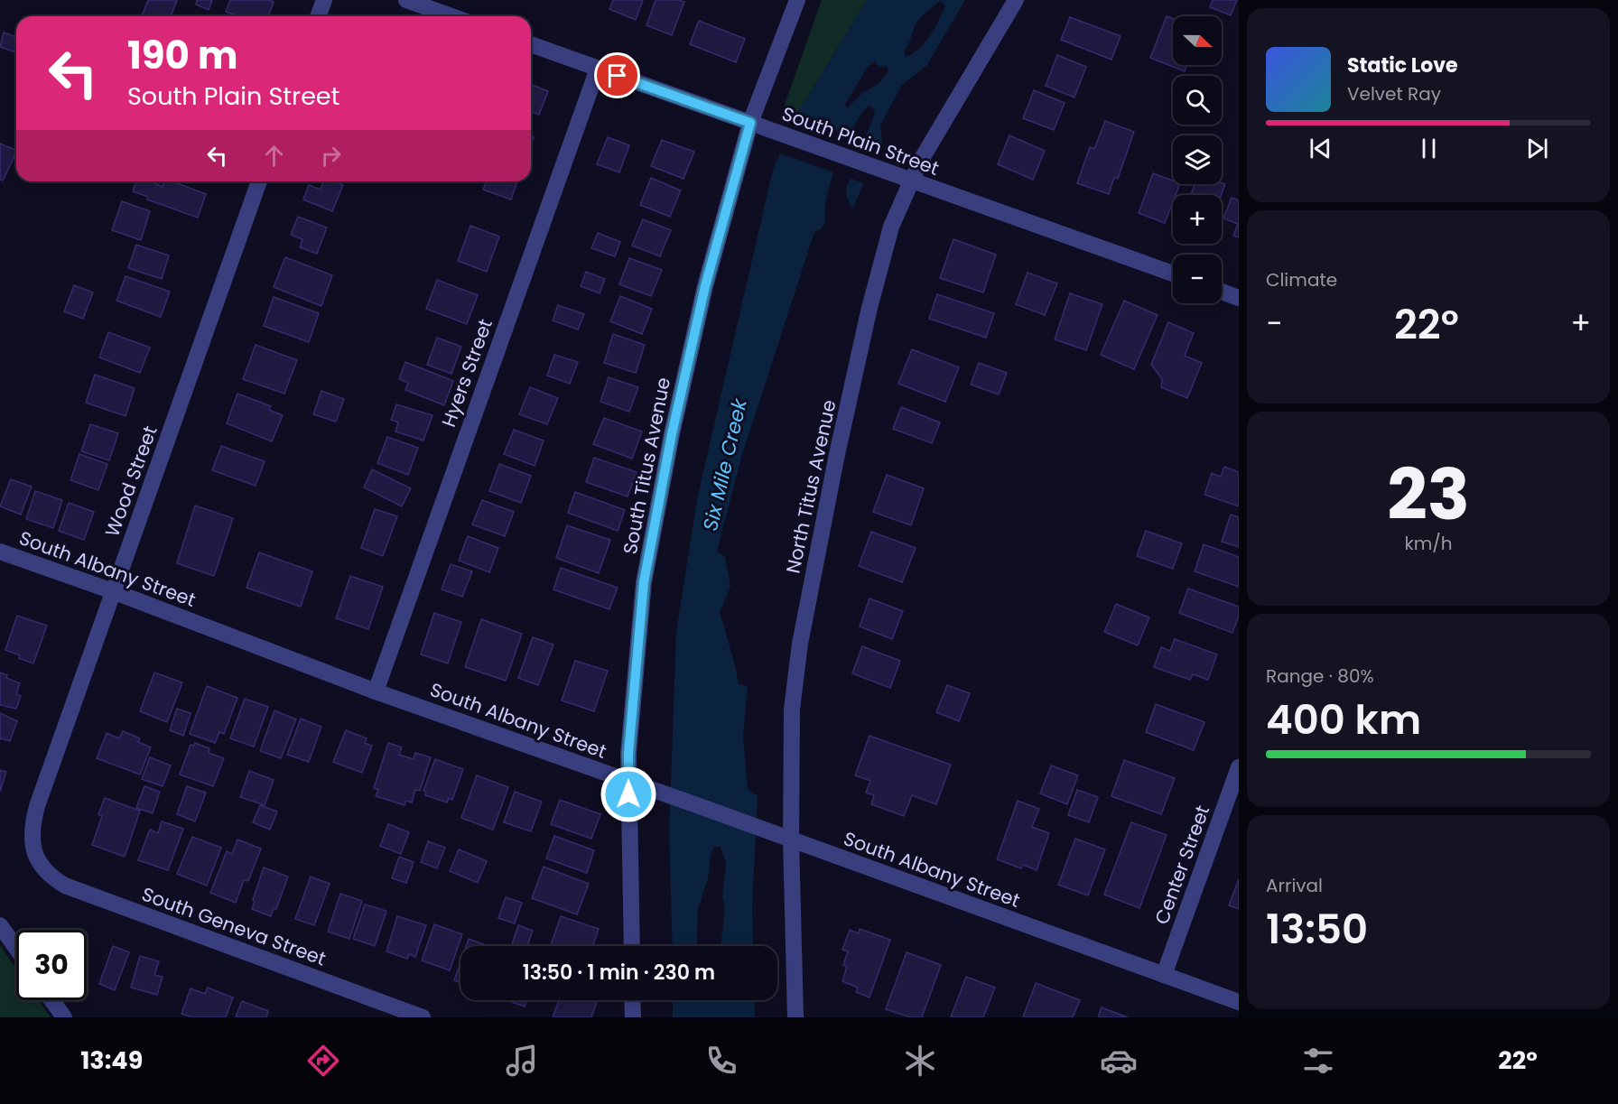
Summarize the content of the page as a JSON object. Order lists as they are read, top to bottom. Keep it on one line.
{"streets":{"street":["South Plain Street","Hyers Street","South Titus Avenue","Wood Street","North Titus Avenue","South Albany Street","Center Street","South Geneva Street"]},"crossings":[["South Plain Street","Hyers Street"],["South Plain Street","South Titus Avenue"],["South Plain Street","North Titus Avenue"],["Hyers Street","South Albany Street"],["South Titus Avenue","South Albany Street"],["Wood Street","South Albany Street"],["Wood Street","South Geneva Street"],["North Titus Avenue","South Albany Street"],["South Albany Street","Center Street"]],"water":["Six Mile Creek"],"north":"right","page":{"map_buttons":["+","−"],"turn":["190 m","South Plain Street"],"song":["Static Love","Velvet Ray"],"tile":["Climate",["23","km/h"],["Range · 80%","400 km"],["Arrival","13:50"]],"heat":["−","22°","+"],"limit":"30","trip":"13:50 · 1 min · 230 m","tabs":["13:49","22°"]}}
